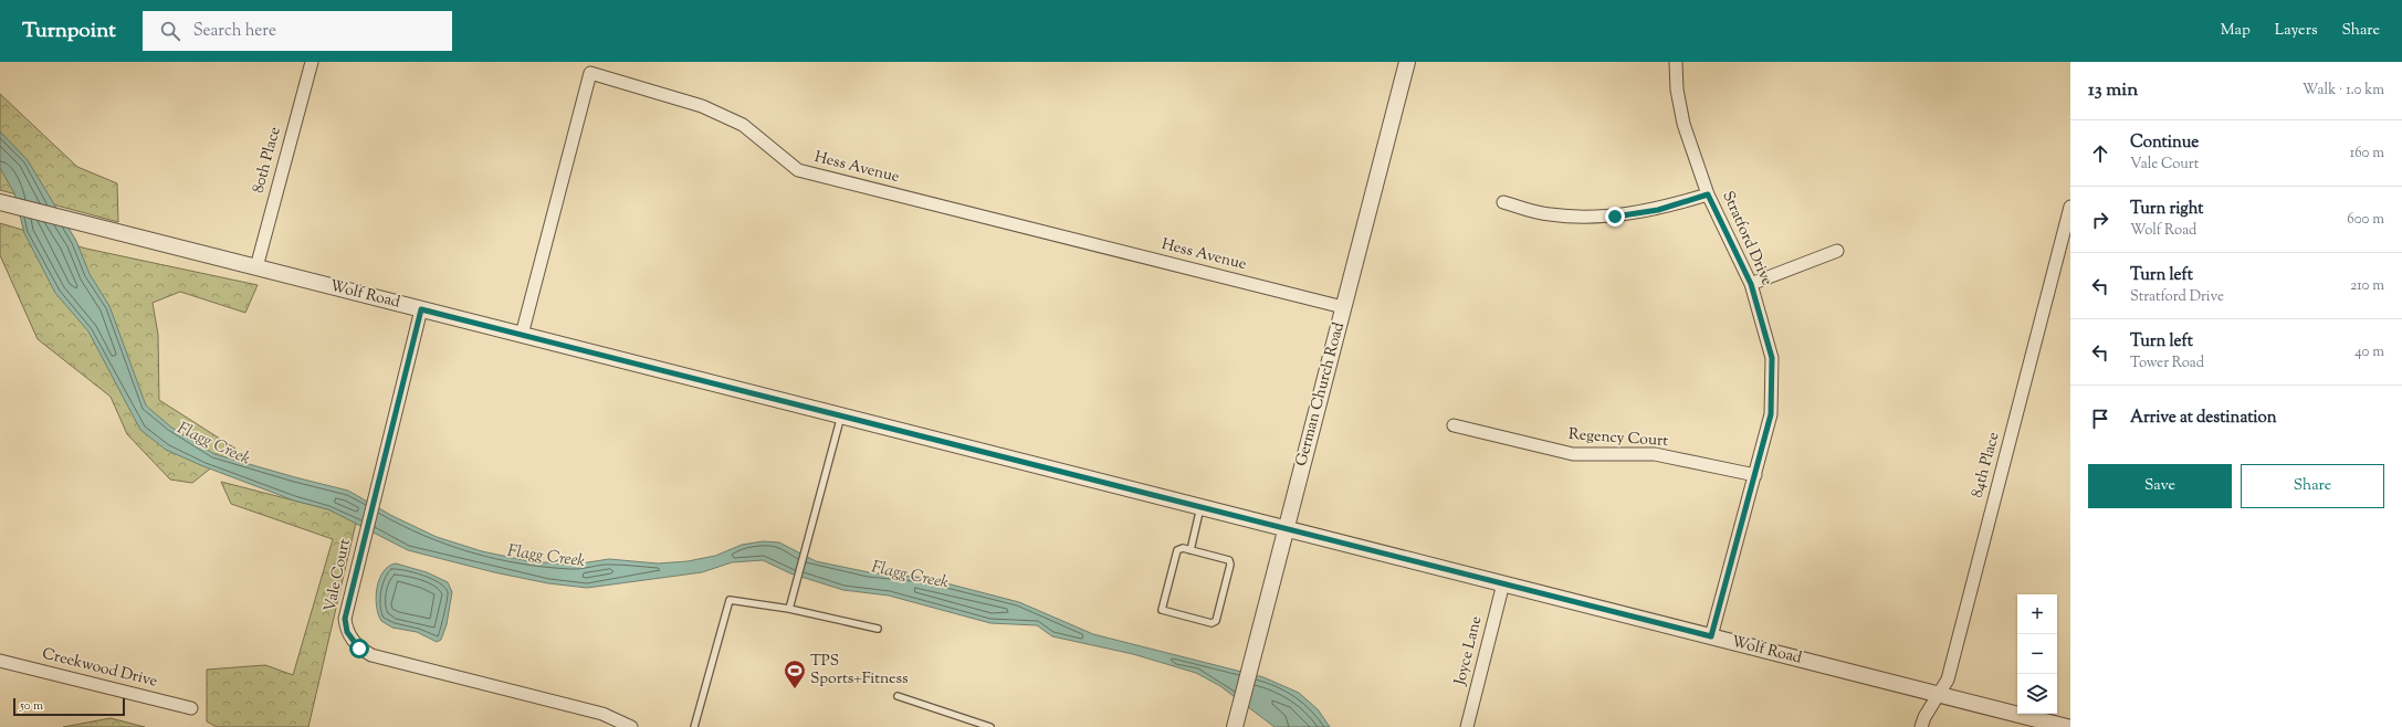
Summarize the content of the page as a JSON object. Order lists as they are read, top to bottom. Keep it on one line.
{"streets":{"street":["80th Place","Hess Avenue","Stratford Drive","Wolf Road","German Church Road","Regency Court","84th Place","Vale Court","Joyce Lane","Creekwood Drive"]},"crossings":[["80th Place","Wolf Road"],["Hess Avenue","Wolf Road"],["Hess Avenue","German Church Road"],["Stratford Drive","Wolf Road"],["Stratford Drive","Regency Court"],["Wolf Road","German Church Road"],["Wolf Road","84th Place"],["Wolf Road","Vale Court"],["Wolf Road","Joyce Lane"]],"water":["Flagg Creek"],"places":{"sports":["TPS Sports+Fitness"]},"scale_bar":"50 m","page":{"header":"Turnpoint","search":"Search here","nav":["Map","Layers","Share"],"heading":["13 min","Walk · 1.0 km"],"list":[["Continue","Vale Court","160 m"],["Turn right","Wolf Road","600 m"],["Turn left","Stratford Drive","210 m"],["Turn left","Tower Road","40 m"],"Arrive at destination"],"buttons":["Save","Share"],"map_buttons":["+","−"],"scale":"50 m"}}
